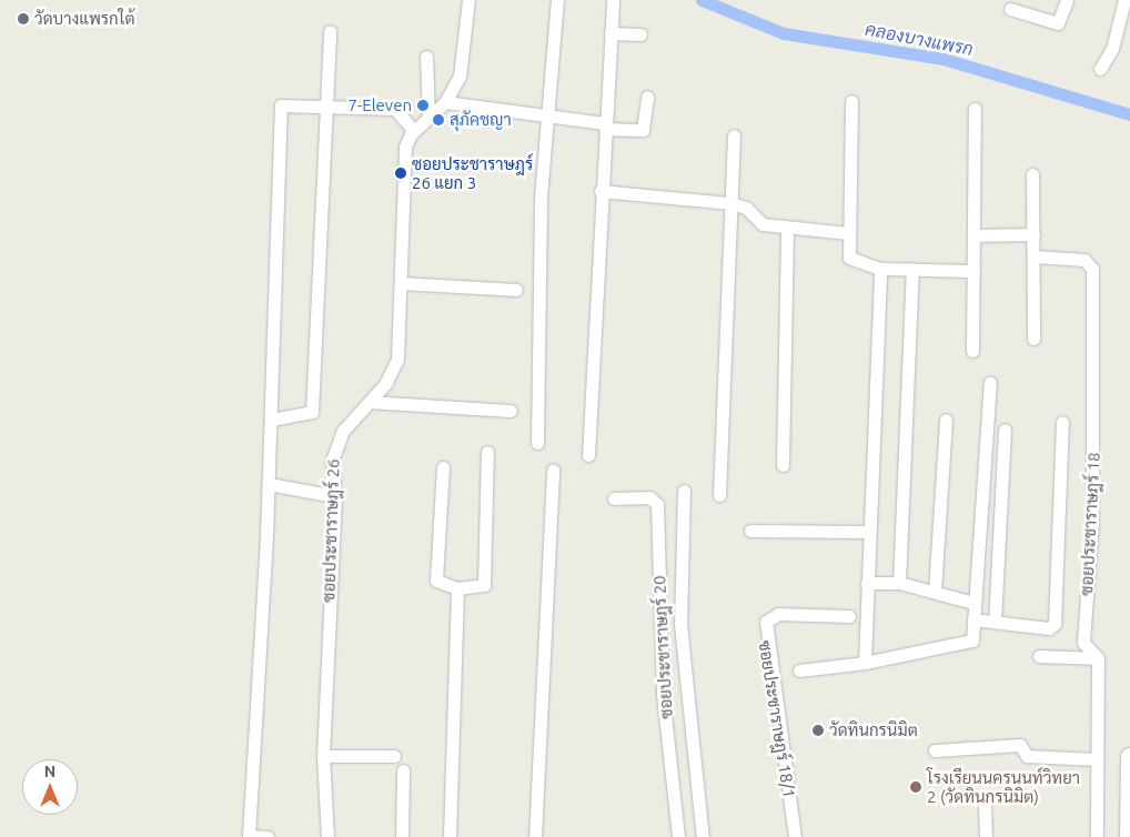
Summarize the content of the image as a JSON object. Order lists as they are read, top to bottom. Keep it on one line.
{"streets":{"street":["ซอยประชาราษฎร์ 18","ซอยประชาราษฎร์ 26","ซอยประชาราษฎร์ 20","ซอยประชาราษฎร์ 18/1"]},"water":["คลองบางแพรก"],"places":["วัดบางแพรกใต้","7-Eleven","สุภัคชญา","ซอยประชาราษฎร์ 26 แยก 3","วัดทินกรนิมิต","โรงเรียนนครนนท์วิทยา 2 (วัดทินกรนิมิต)"],"north":"top"}
